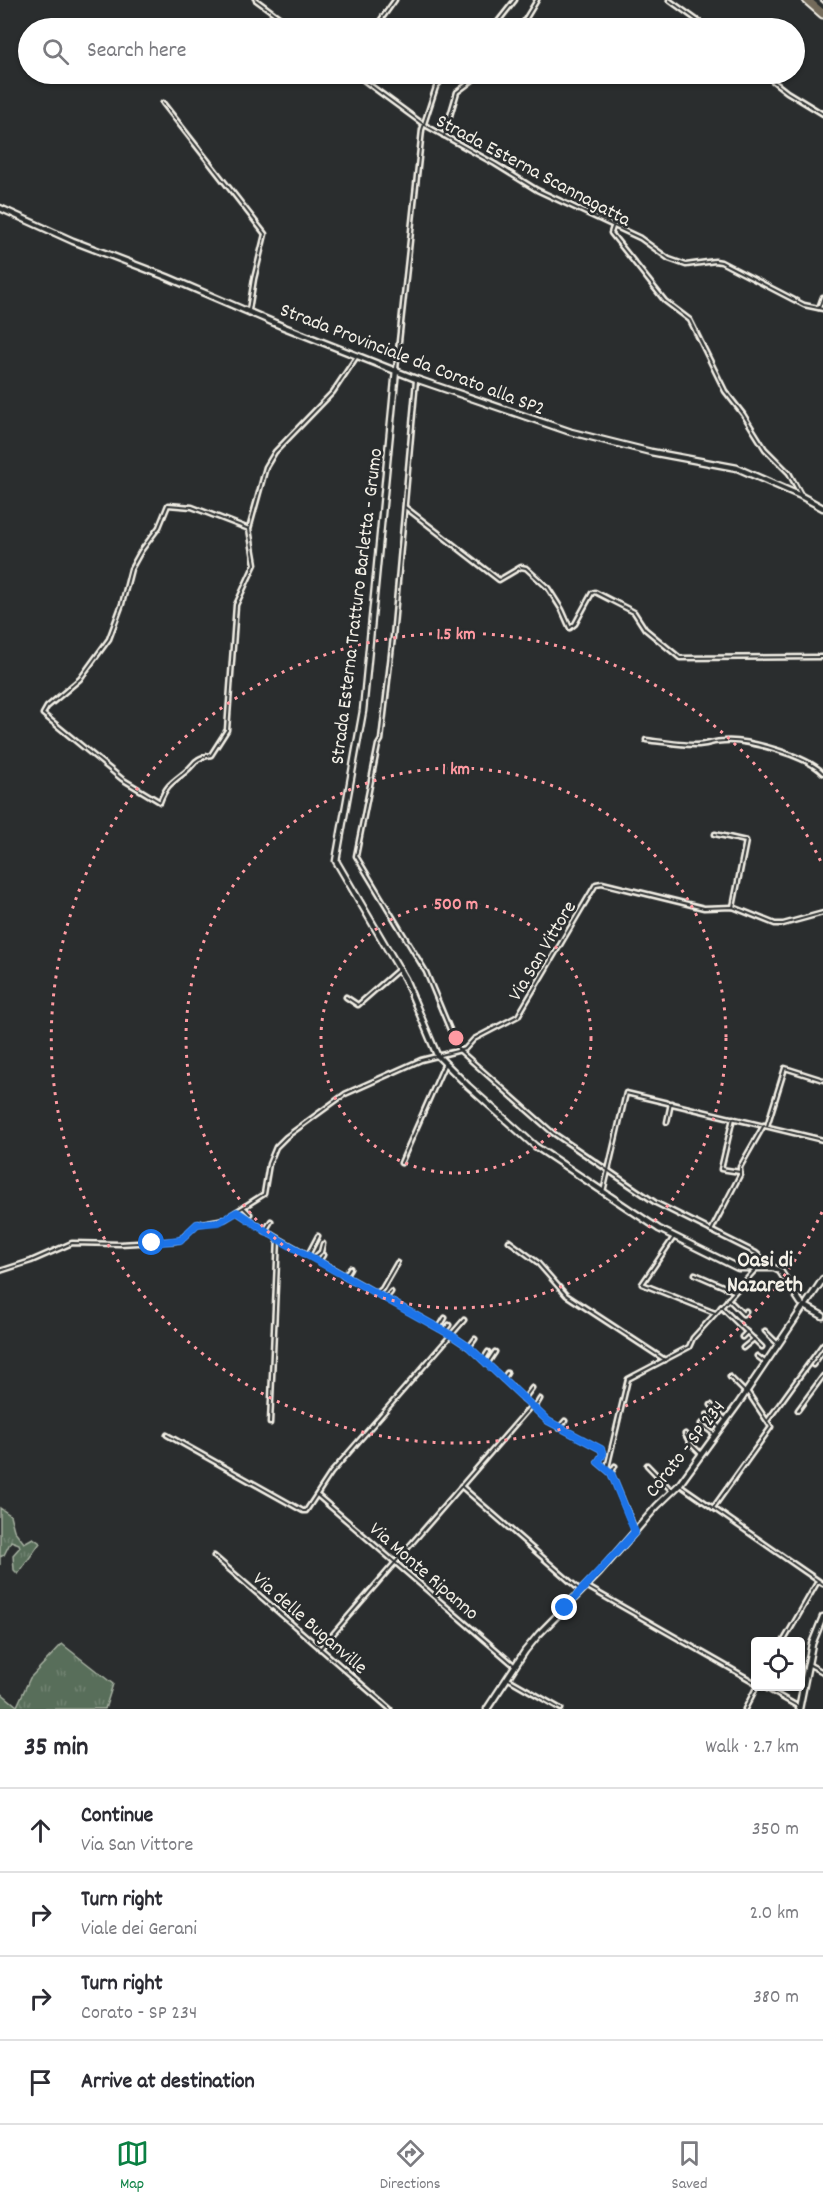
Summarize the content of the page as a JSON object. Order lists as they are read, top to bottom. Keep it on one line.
{"streets":{"main road":["Strada Provinciale da Corato alla SP2","Strada Esterna Tratturo Barletta - Grumo","Corato - SP 234"],"street":["Strada Esterna Scannagatta","Via San Vittore","Via Monte Ripanno","Via delle Buganville"]},"crossings":[["Strada Esterna Scannagatta","Strada Provinciale da Corato alla SP2"],["Strada Esterna Scannagatta","Strada Esterna Tratturo Barletta - Grumo"],["Strada Provinciale da Corato alla SP2","Strada Esterna Tratturo Barletta - Grumo"],["Strada Esterna Tratturo Barletta - Grumo","Via San Vittore"],["Corato - SP 234","Via Monte Ripanno"]],"districts":["Oasi di Nazareth"],"page":{"search":"Search here","heading":["35 min","Walk · 2.7 km"],"list":[["Continue","Via San Vittore","350 m"],["Turn right","Viale dei Gerani","2.0 km"],["Turn right","Corato - SP 234","380 m"],"Arrive at destination"],"nav":["Map","Directions","Saved"]},"rings":["1.5 km","1 km","500 m"]}
